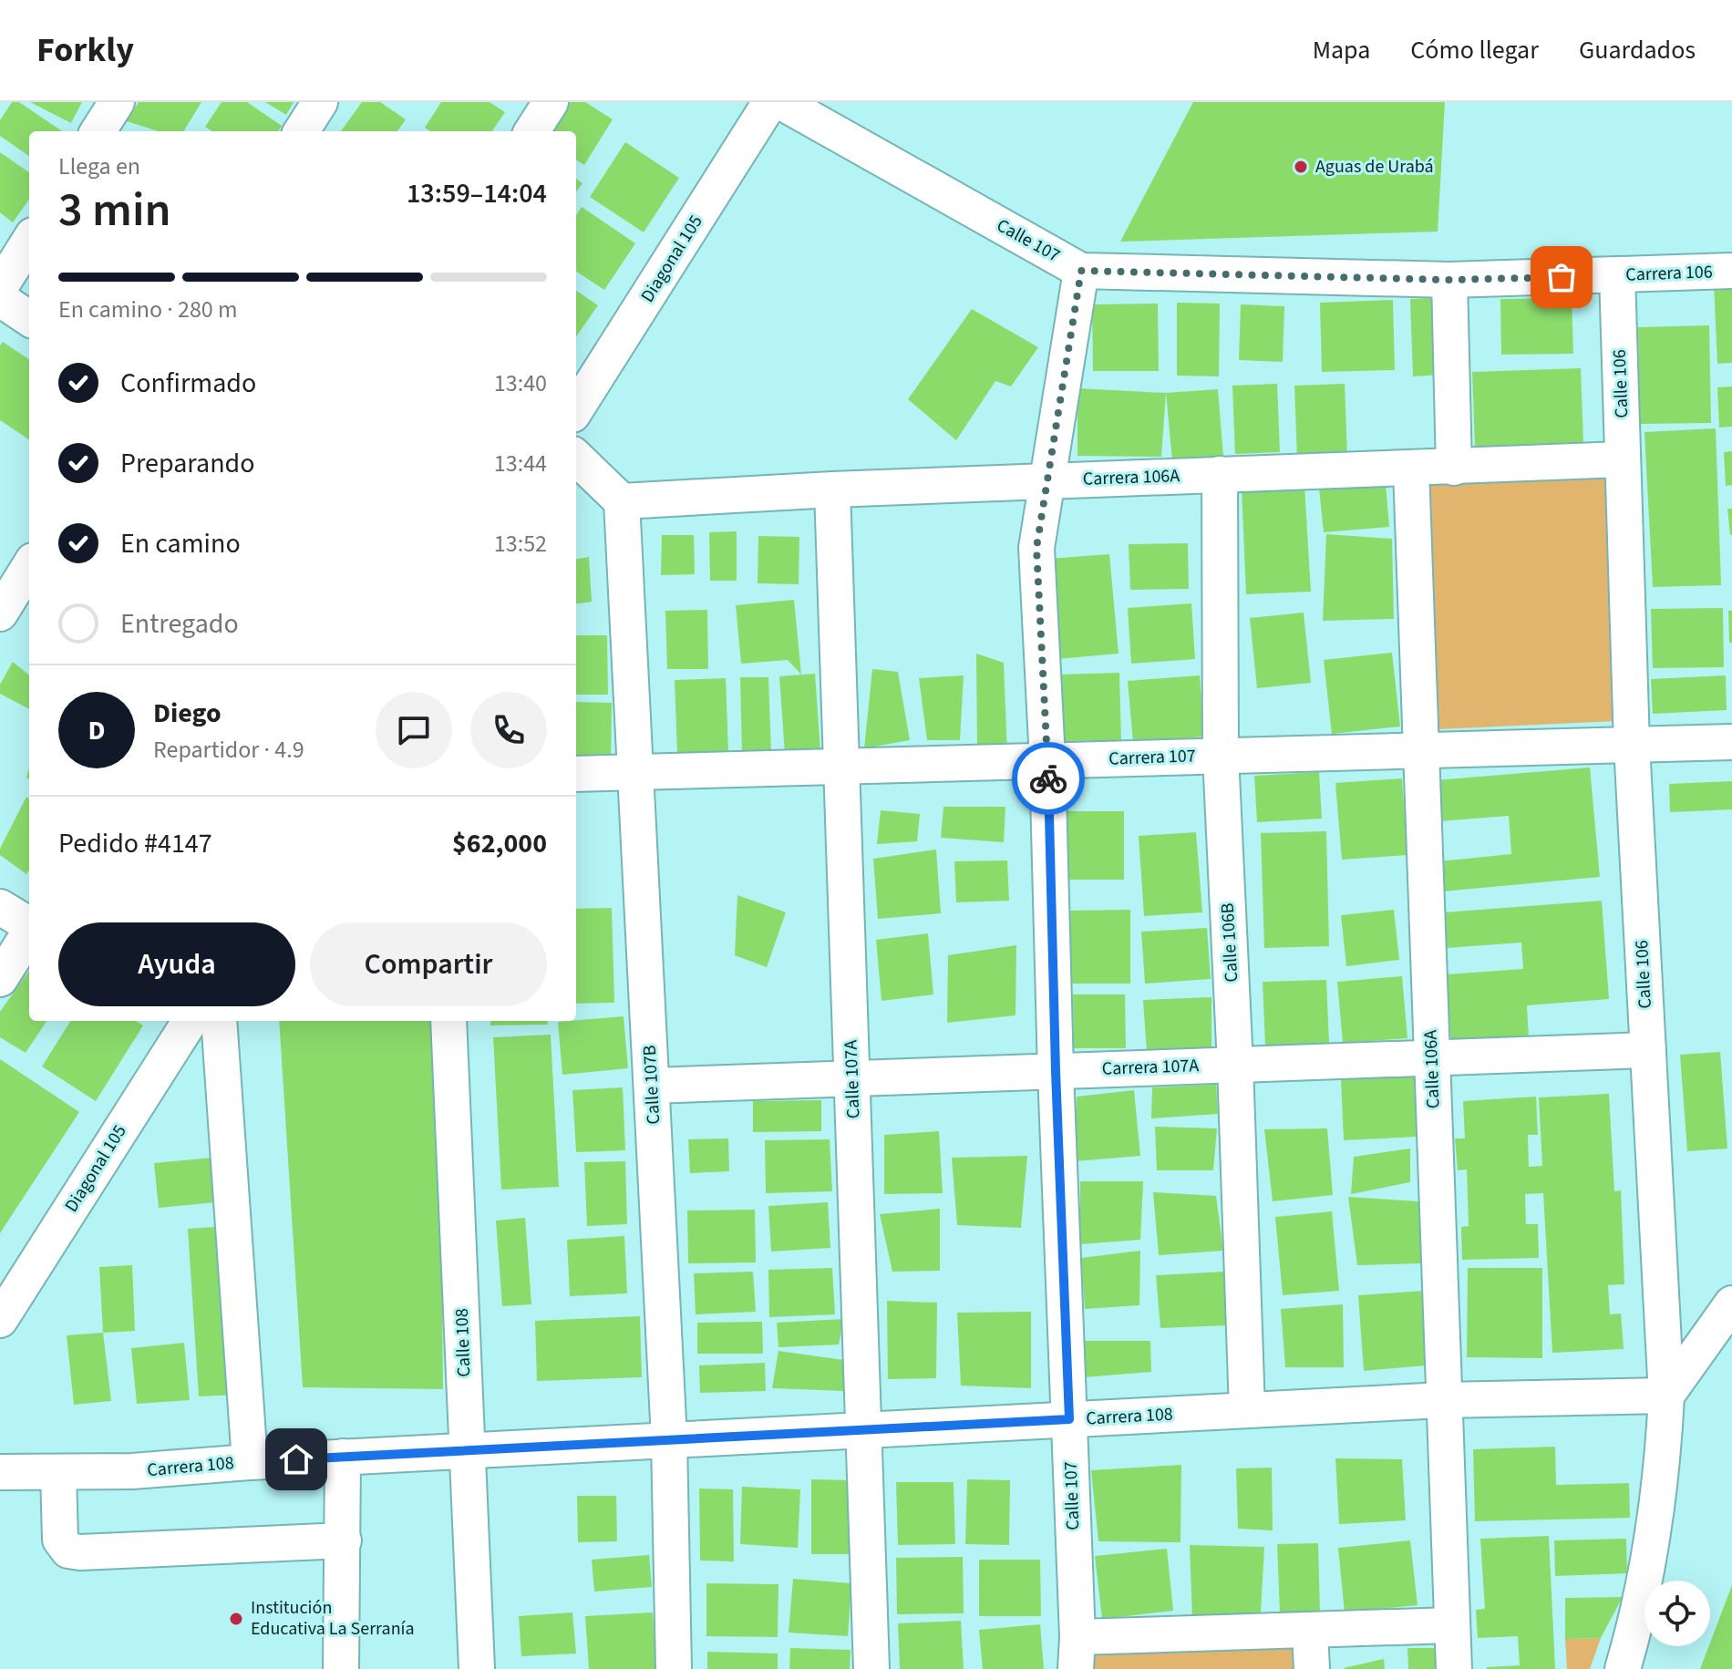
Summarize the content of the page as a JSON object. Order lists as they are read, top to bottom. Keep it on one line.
{"streets":{"street":["Calle 107","Diagonal 105","Carrera 106","Calle 106","Carrera 106A","Carrera 107","Calle 106B","Carrera 107A","Calle 106A","Calle 107A","Calle 107B","Calle 108","Carrera 108"]},"crossings":[["Calle 107","Carrera 106"],["Calle 107","Carrera 106A"],["Calle 107","Carrera 107"],["Calle 107","Carrera 107A"],["Calle 107","Carrera 108"],["Carrera 106","Calle 106"],["Calle 106","Carrera 106A"],["Calle 106","Carrera 107"],["Calle 106","Carrera 107A"],["Calle 106","Carrera 108"],["Carrera 106A","Calle 106B"],["Carrera 106A","Calle 106A"],["Carrera 106A","Calle 107A"],["Carrera 106A","Calle 107B"],["Carrera 107","Calle 106B"],["Carrera 107","Calle 106A"],["Carrera 107","Calle 107A"],["Carrera 107","Calle 107B"],["Calle 106B","Carrera 107A"],["Calle 106B","Carrera 108"],["Carrera 107A","Calle 106A"],["Carrera 107A","Calle 107A"],["Carrera 107A","Calle 107B"],["Calle 106A","Carrera 108"],["Calle 107A","Carrera 108"],["Calle 107B","Carrera 108"],["Calle 108","Carrera 108"]],"places":["Aguas de Urabá","Institución Educativa La Serranía"],"page":{"header":"Forkly","nav":["Mapa","Cómo llegar","Guardados"],"heading":["3 min","Llega en","13:59–14:04"],"panel":["Diego","Repartidor · 4.9","Pedido #4147","$62,000"],"bar":"En camino · 280 m","list":[["Confirmado","13:40"],["Preparando","13:44"],["En camino","13:52"],"Entregado"],"round":"D","buttons":["Ayuda","Compartir"]}}
